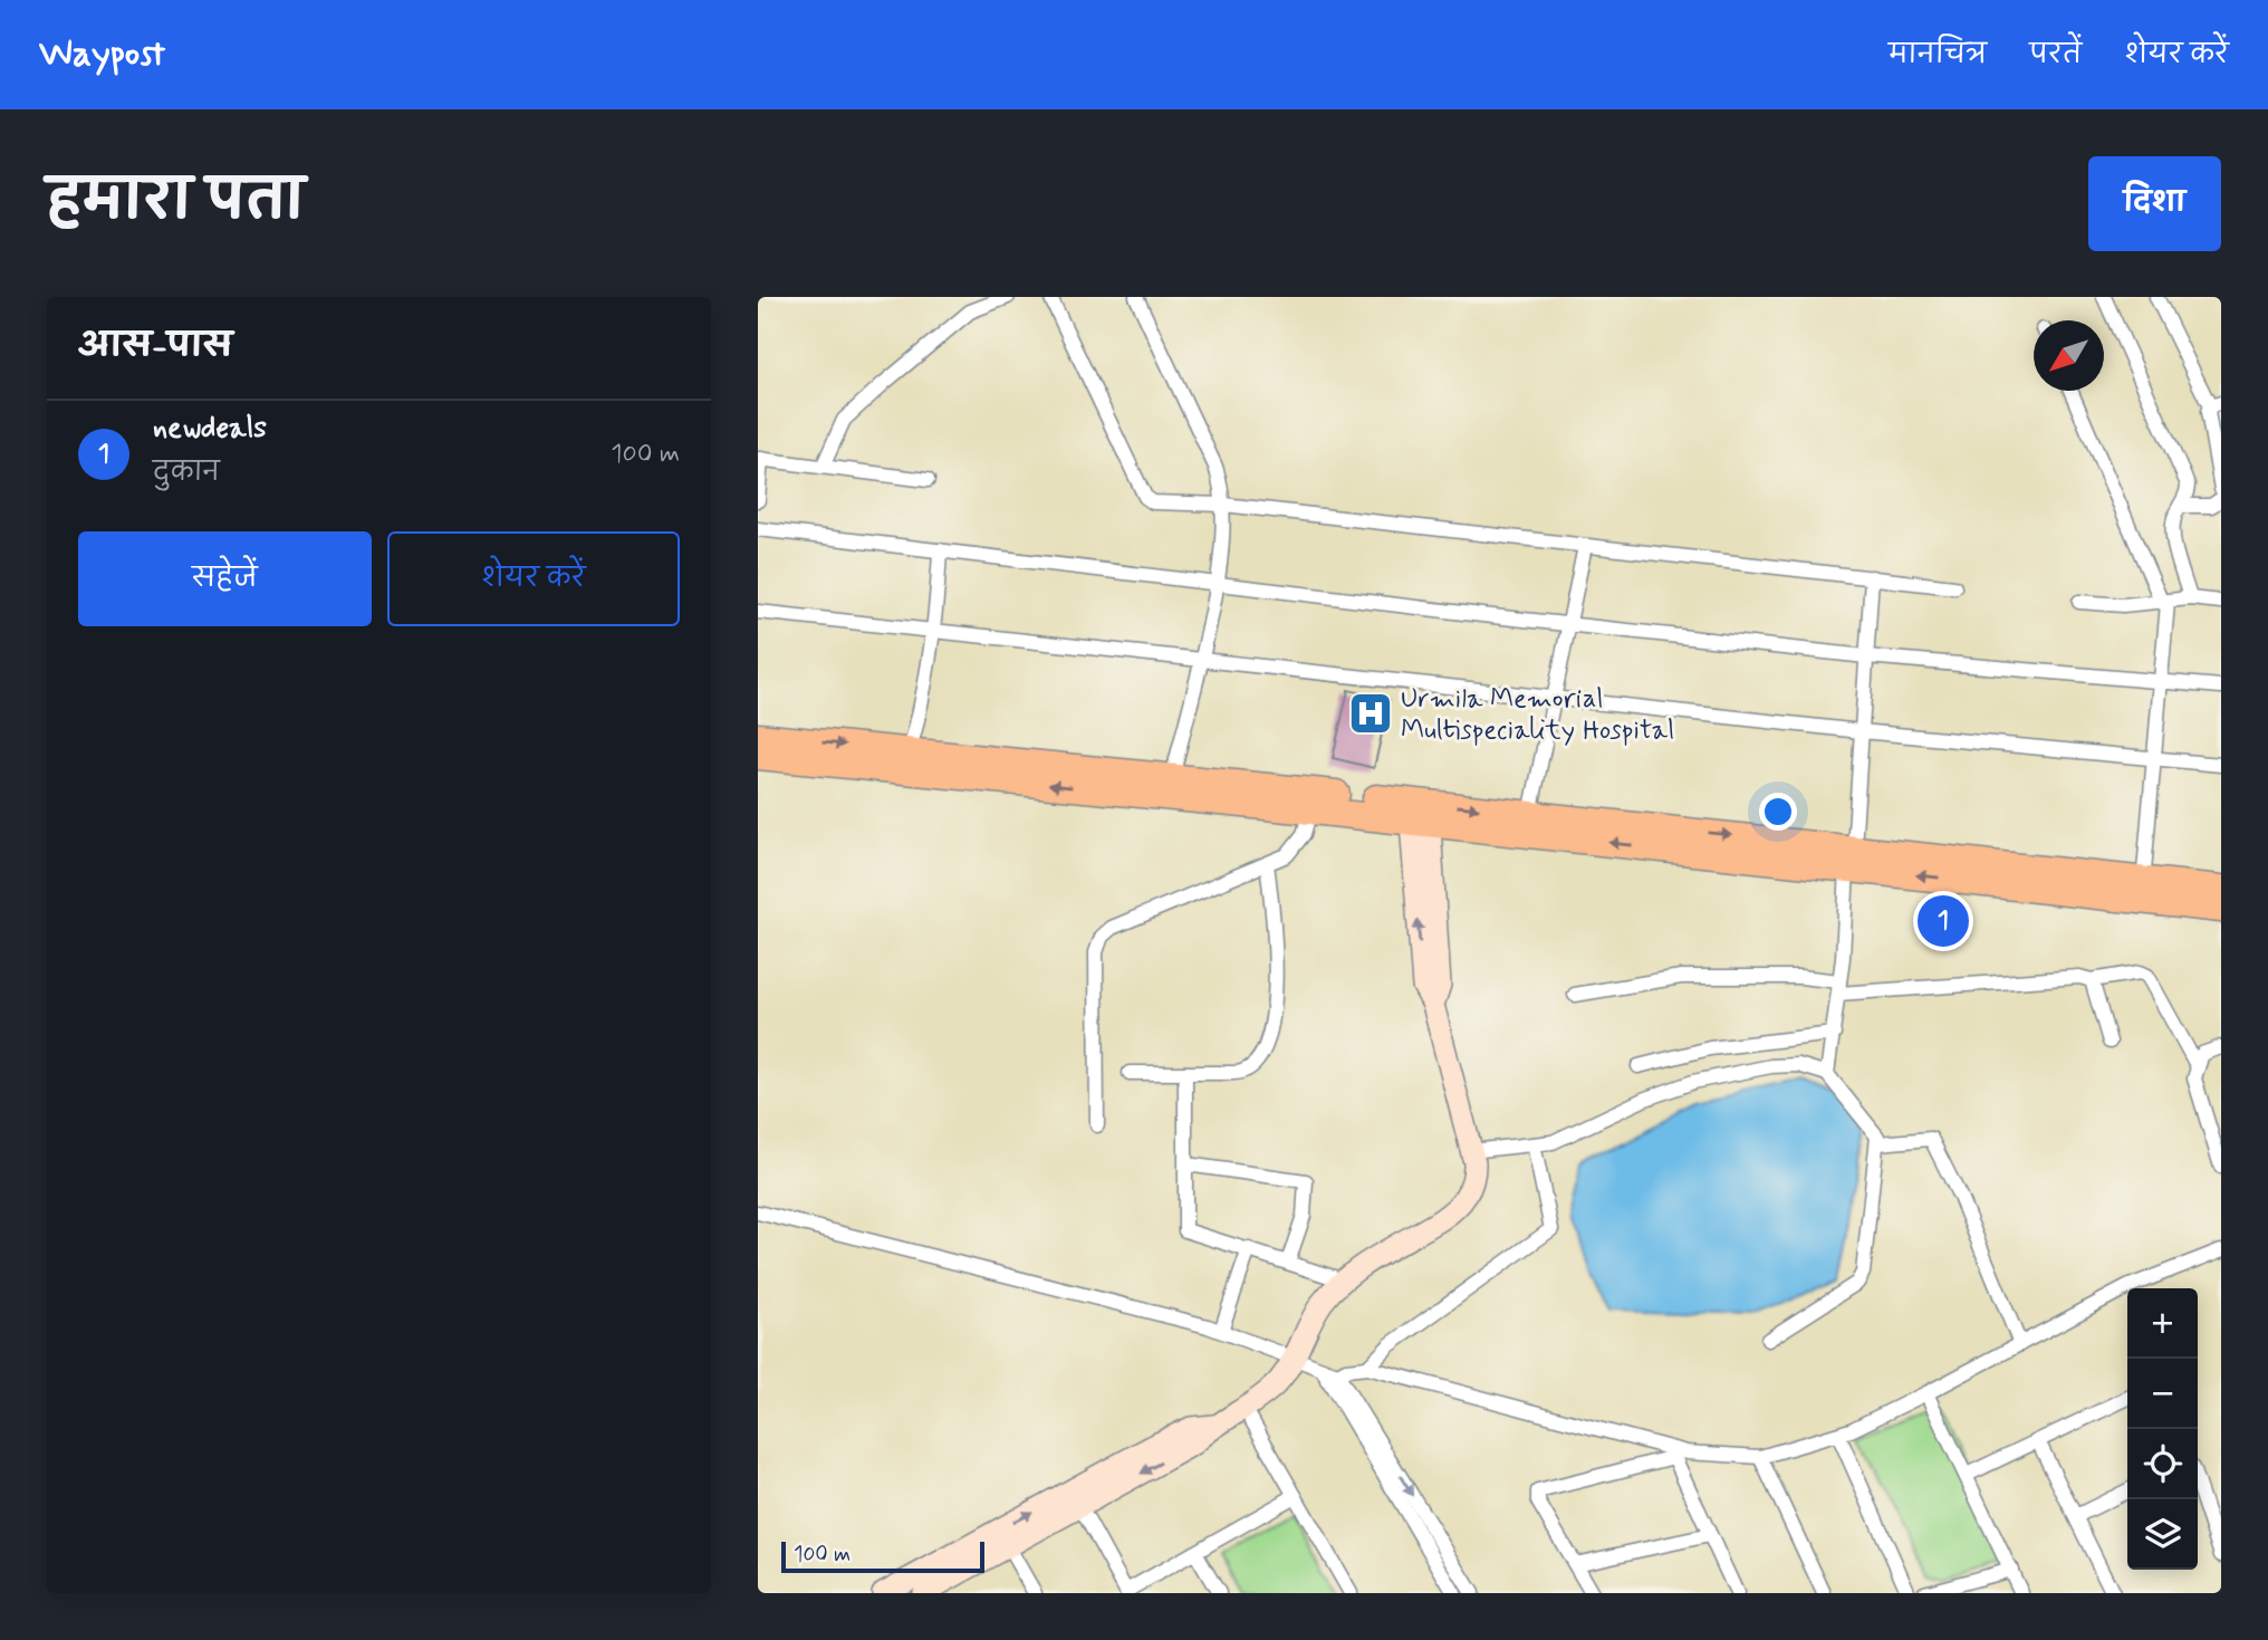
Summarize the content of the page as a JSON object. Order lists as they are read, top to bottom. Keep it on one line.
{"places":{"hospital":["Urmila Memorial Multispeciality Hospital"]},"scale_bar":"100 m","north":"bottom left","page":{"header":"Waypost","nav":["मानचित्र","परतें","शेयर करें"],"title":"हमारा पता","buttons":["दिशा",["सहेजें","शेयर करें"]],"heading":"आस-पास","list":[{"mark":"1","name":"newdeals","note":"दुकान","value":"100 m"}],"pins":"1","map_buttons":["+","−"],"scale":"100 m"}}
